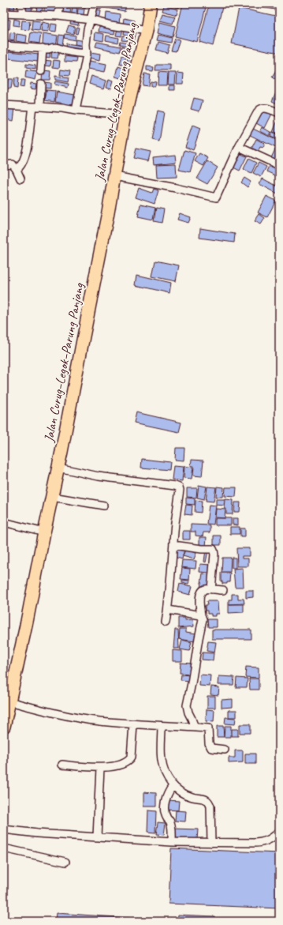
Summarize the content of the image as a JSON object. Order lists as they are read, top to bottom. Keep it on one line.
{"streets":{"main road":["Jalan Curug–Legok–Parung Panjang"]}}
